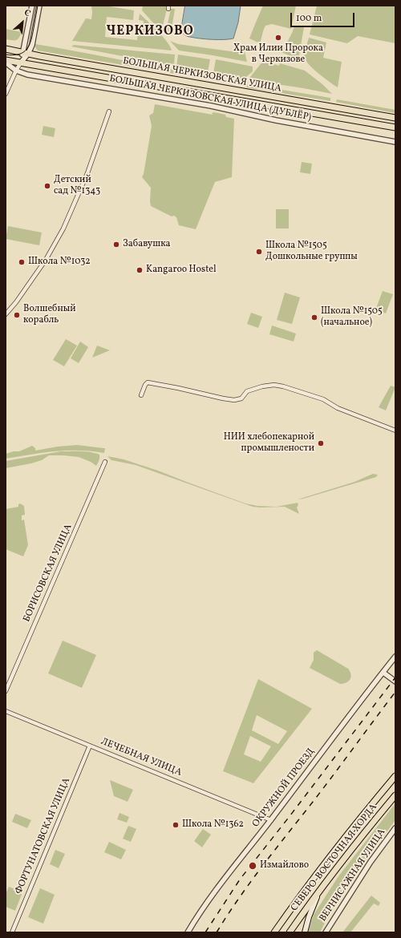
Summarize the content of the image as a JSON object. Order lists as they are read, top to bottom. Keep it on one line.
{"streets":{"main road":["БОЛЬШАЯ ЧЕРКИЗОВСКАЯ УЛИЦА","СЕВЕРО-ВОСТОЧНАЯ ХОРДА"],"street":["БОЛЬШАЯ ЧЕРКИЗОВСКАЯ УЛИЦА (ДУБЛЁР)","БОРИСОВСКАЯ УЛИЦА","ЛЕЧЕБНАЯ УЛИЦА","ОКРУЖНОЙ ПРОЕЗД","ФОРТУНАТОВСКАЯ УЛИЦА","ВЕРНИСАЖНАЯ УЛИЦА"]},"crossings":[["ЛЕЧЕБНАЯ УЛИЦА","ОКРУЖНОЙ ПРОЕЗД"],["ЛЕЧЕБНАЯ УЛИЦА","ФОРТУНАТОВСКАЯ УЛИЦА"]],"districts":["ЧЕРКИЗОВО"],"places":["Храм Илии Пророка в Черкизове","Детский сад №1343","Забавушка","Школа №1505 Дошкольные группы","Школа №1032","Kangaroo Hostel","Волшебный корабль","Школа №1505 (начальное)","НИИ хлебопекарной промышлености","Школа №1362","Измайлово"],"scale_bar":"100 m","north":"top right"}
